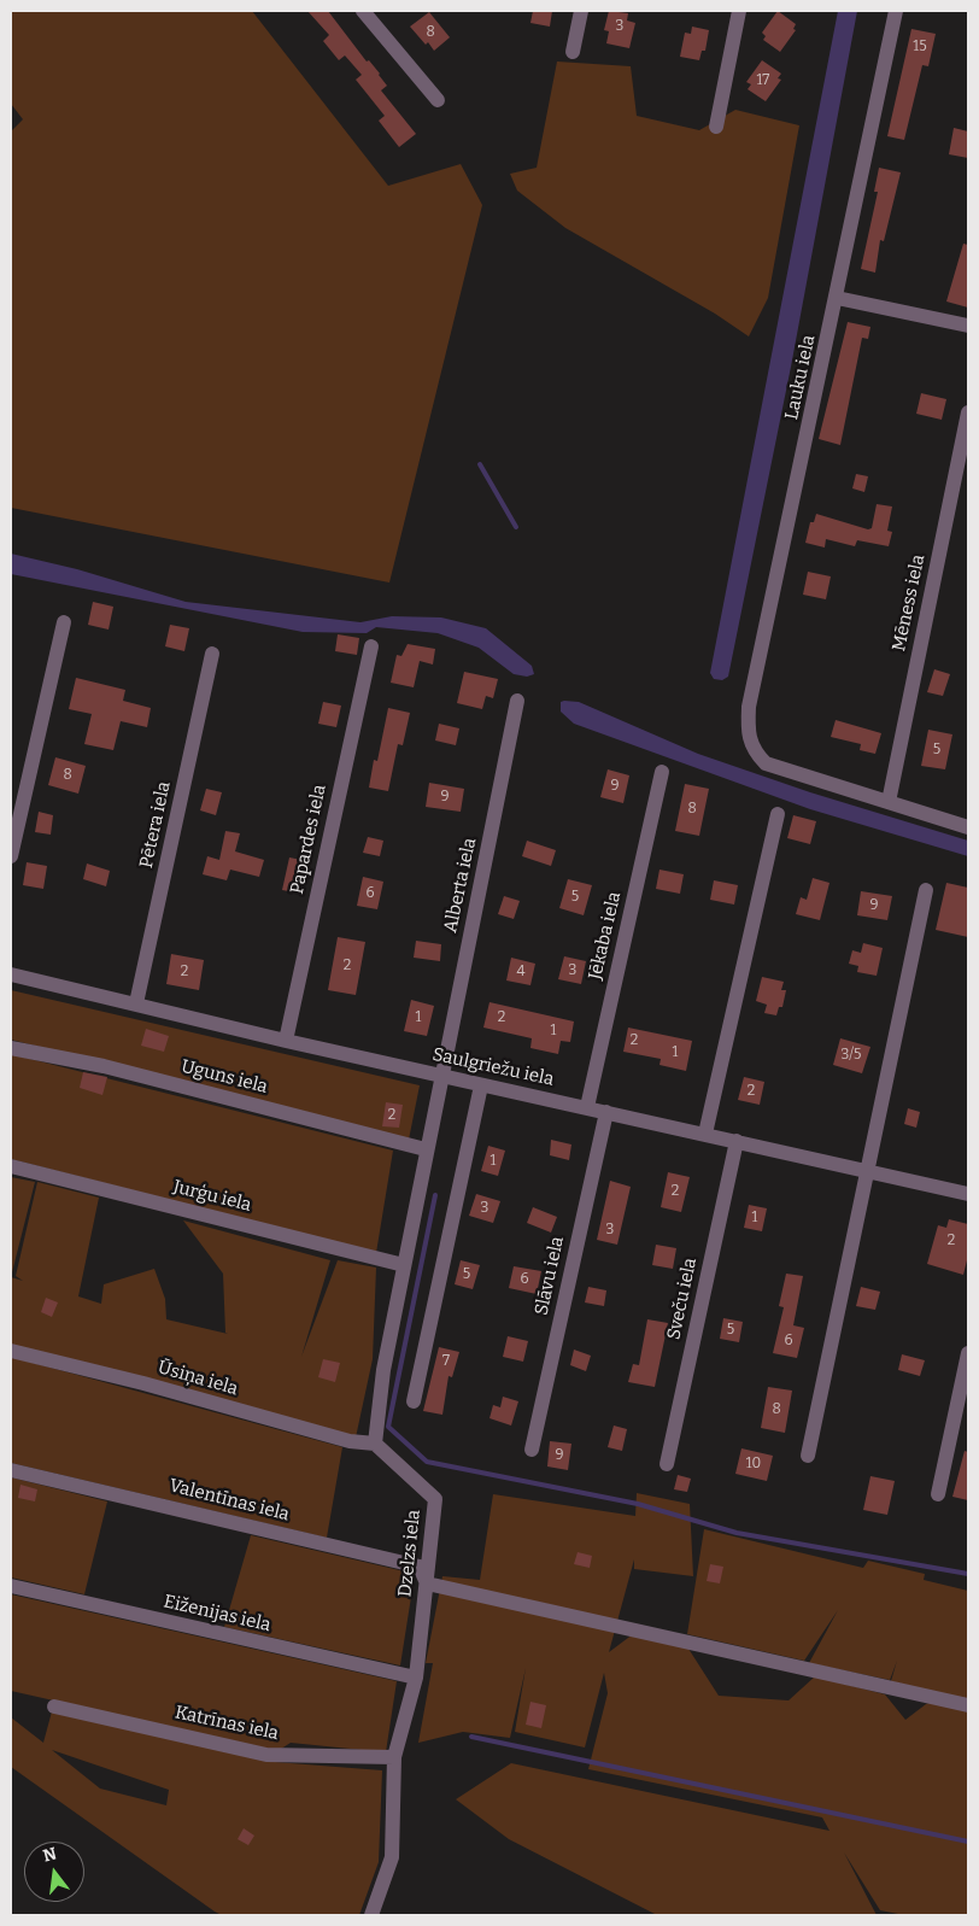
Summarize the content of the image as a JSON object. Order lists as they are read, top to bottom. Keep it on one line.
{"streets":{"street":["Lauku iela","Mēness iela","Pētera iela","Papardes iela","Alberta iela","Jēkaba iela","Saulgriežu iela","Uguns iela","Jurģu iela","Slāvu iela","Sveču iela","Ūsiņa iela","Valentīnas iela","Dzelzs iela","Eiženijas iela","Katrīnas iela"]},"crossings":[["Lauku iela","Mēness iela"],["Pētera iela","Saulgriežu iela"],["Papardes iela","Saulgriežu iela"],["Alberta iela","Saulgriežu iela"],["Jēkaba iela","Saulgriežu iela"],["Saulgriežu iela","Slāvu iela"],["Saulgriežu iela","Sveču iela"],["Ūsiņa iela","Dzelzs iela"],["Valentīnas iela","Dzelzs iela"],["Dzelzs iela","Eiženijas iela"],["Dzelzs iela","Katrīnas iela"]],"house_numbers":["3","8","15","17","5","8","9","9","8","6","5","9","2","3","2","4","1","2","1","2","1","3/5","2","2","1","2","3","1","3","2","5","6","5","6","7","8","9","10"],"north":"top"}
